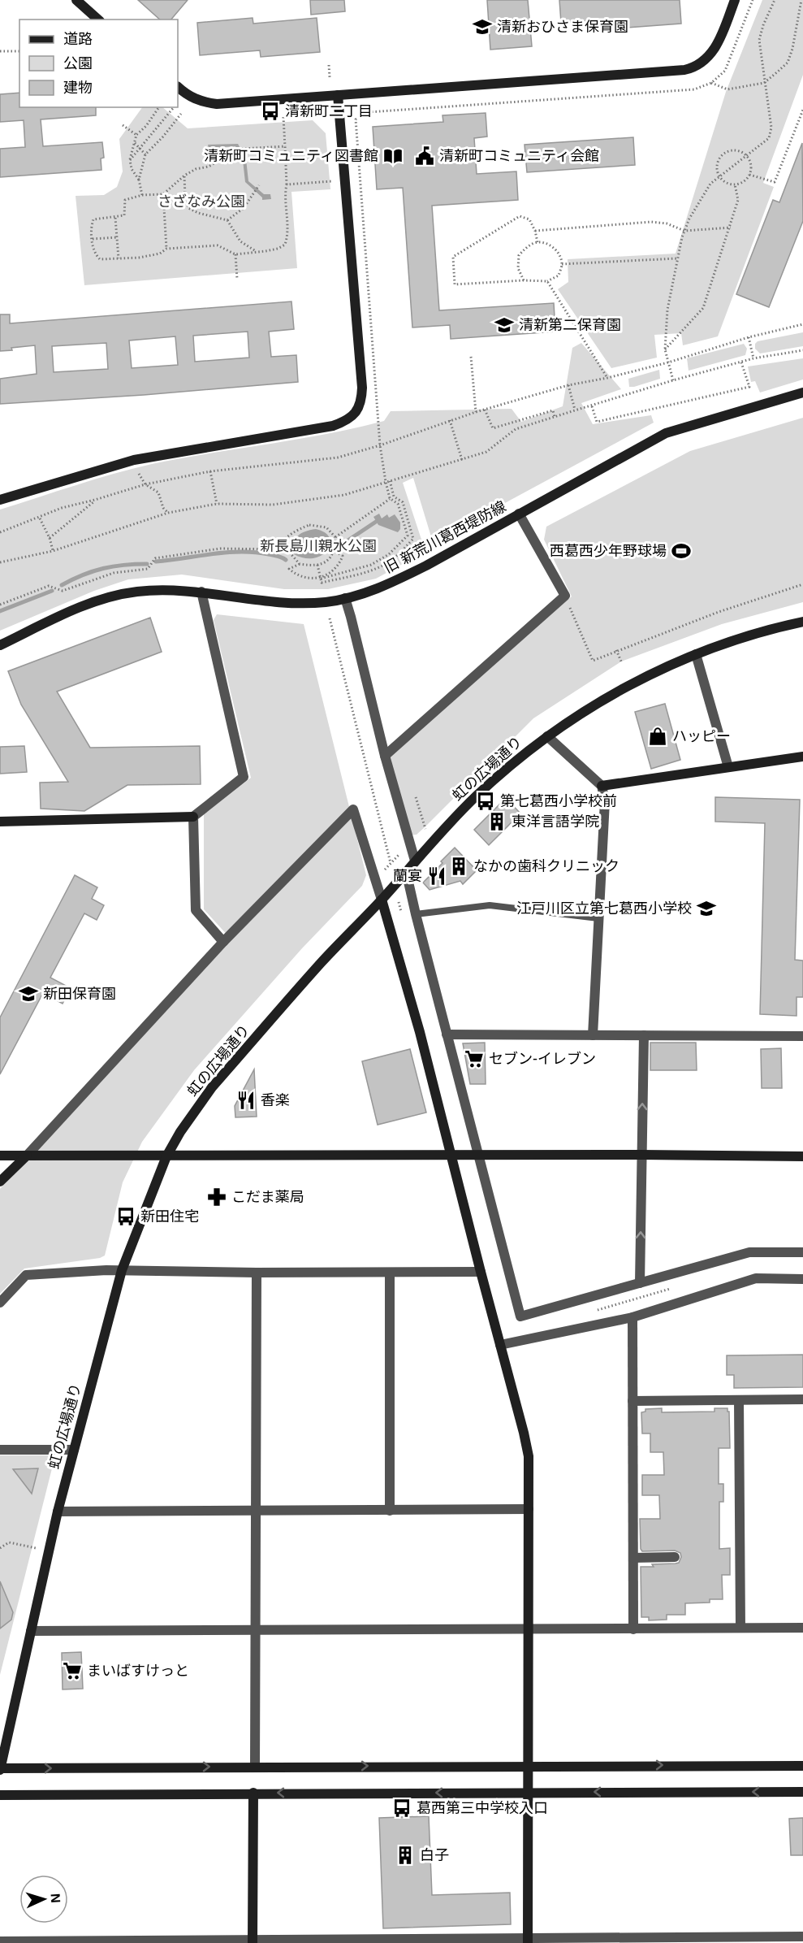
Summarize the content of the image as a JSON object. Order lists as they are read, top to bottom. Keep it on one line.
{"streets":{"street":["旧 新荒川葛西堤防線","虹の広場通り"]},"parks":["さざなみ公園","新長島川親水公園"],"places":{"school or university":["清新おひさま保育園","清新第二保育園","江戸川区立第七葛西小学校","新田保育園"],"bus stop":["清新町二丁目","第七葛西小学校前","新田住宅","葛西第三中学校入口"],"library":["清新町コミュニティ図書館"],"public building":["清新町コミュニティ会館"],"sports":["西葛西少年野球場"],"shop":["ハッピー"],"building":["東洋言語学院","なかの歯科クリニック","白子"],"restaurant":["蘭宴","香楽"],"supermarket":["セブン-イレブン","まいばすけっと"],"pharmacy":["こだま薬局"]},"legend":["道路","公園","建物"],"north":"right"}
